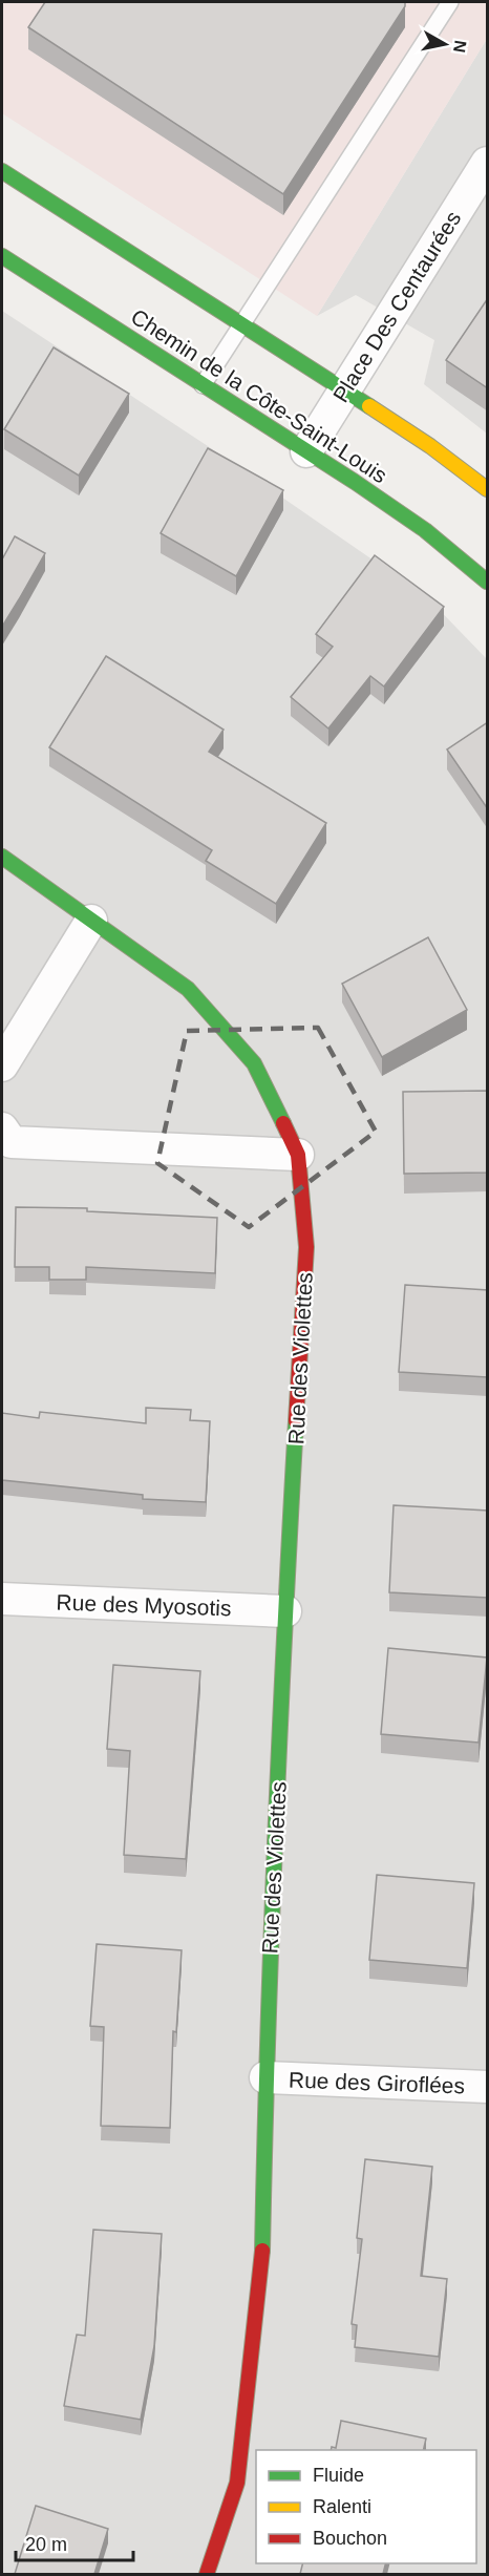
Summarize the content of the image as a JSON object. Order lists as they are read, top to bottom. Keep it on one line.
{"streets":{"street":["Place Des Centaurées","Chemin de la Côte-Saint-Louis","Rue des Violettes","Rue des Myosotis","Rue des Giroflées"]},"crossings":[["Place Des Centaurées","Chemin de la Côte-Saint-Louis"],["Rue des Violettes","Rue des Myosotis"],["Rue des Violettes","Rue des Giroflées"]],"legend":["Fluide","Ralenti","Bouchon"],"scale_bar":"20 m","north":"right"}
